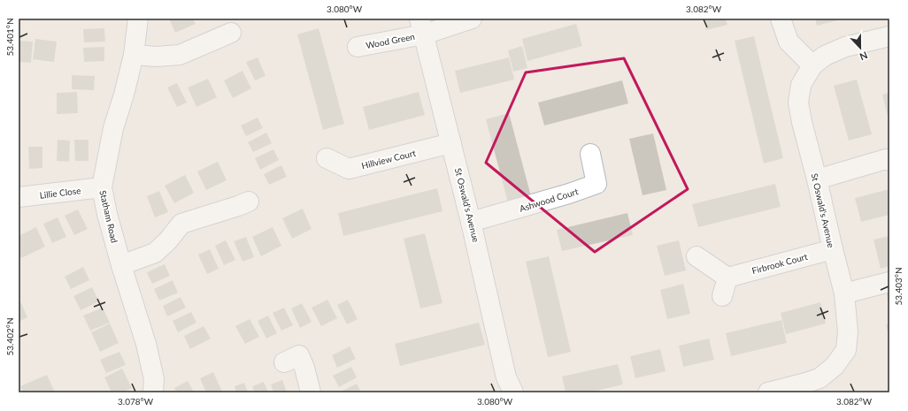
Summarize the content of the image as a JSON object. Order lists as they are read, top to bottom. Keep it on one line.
{"streets":{"street":["Wood Green","Hillview Court","Lillie Close","Ashwood Court","St Oswald's Avenue","Statham Road","Firbrook Court"]},"crossings":[["Wood Green","St Oswald's Avenue"],["Hillview Court","St Oswald's Avenue"],["Lillie Close","Statham Road"],["Ashwood Court","St Oswald's Avenue"],["St Oswald's Avenue","Firbrook Court"]],"north":"bottom","coordinates":["3.080°W","3.082°W","53.401°N","53.403°N","53.402°N","3.078°W"]}
